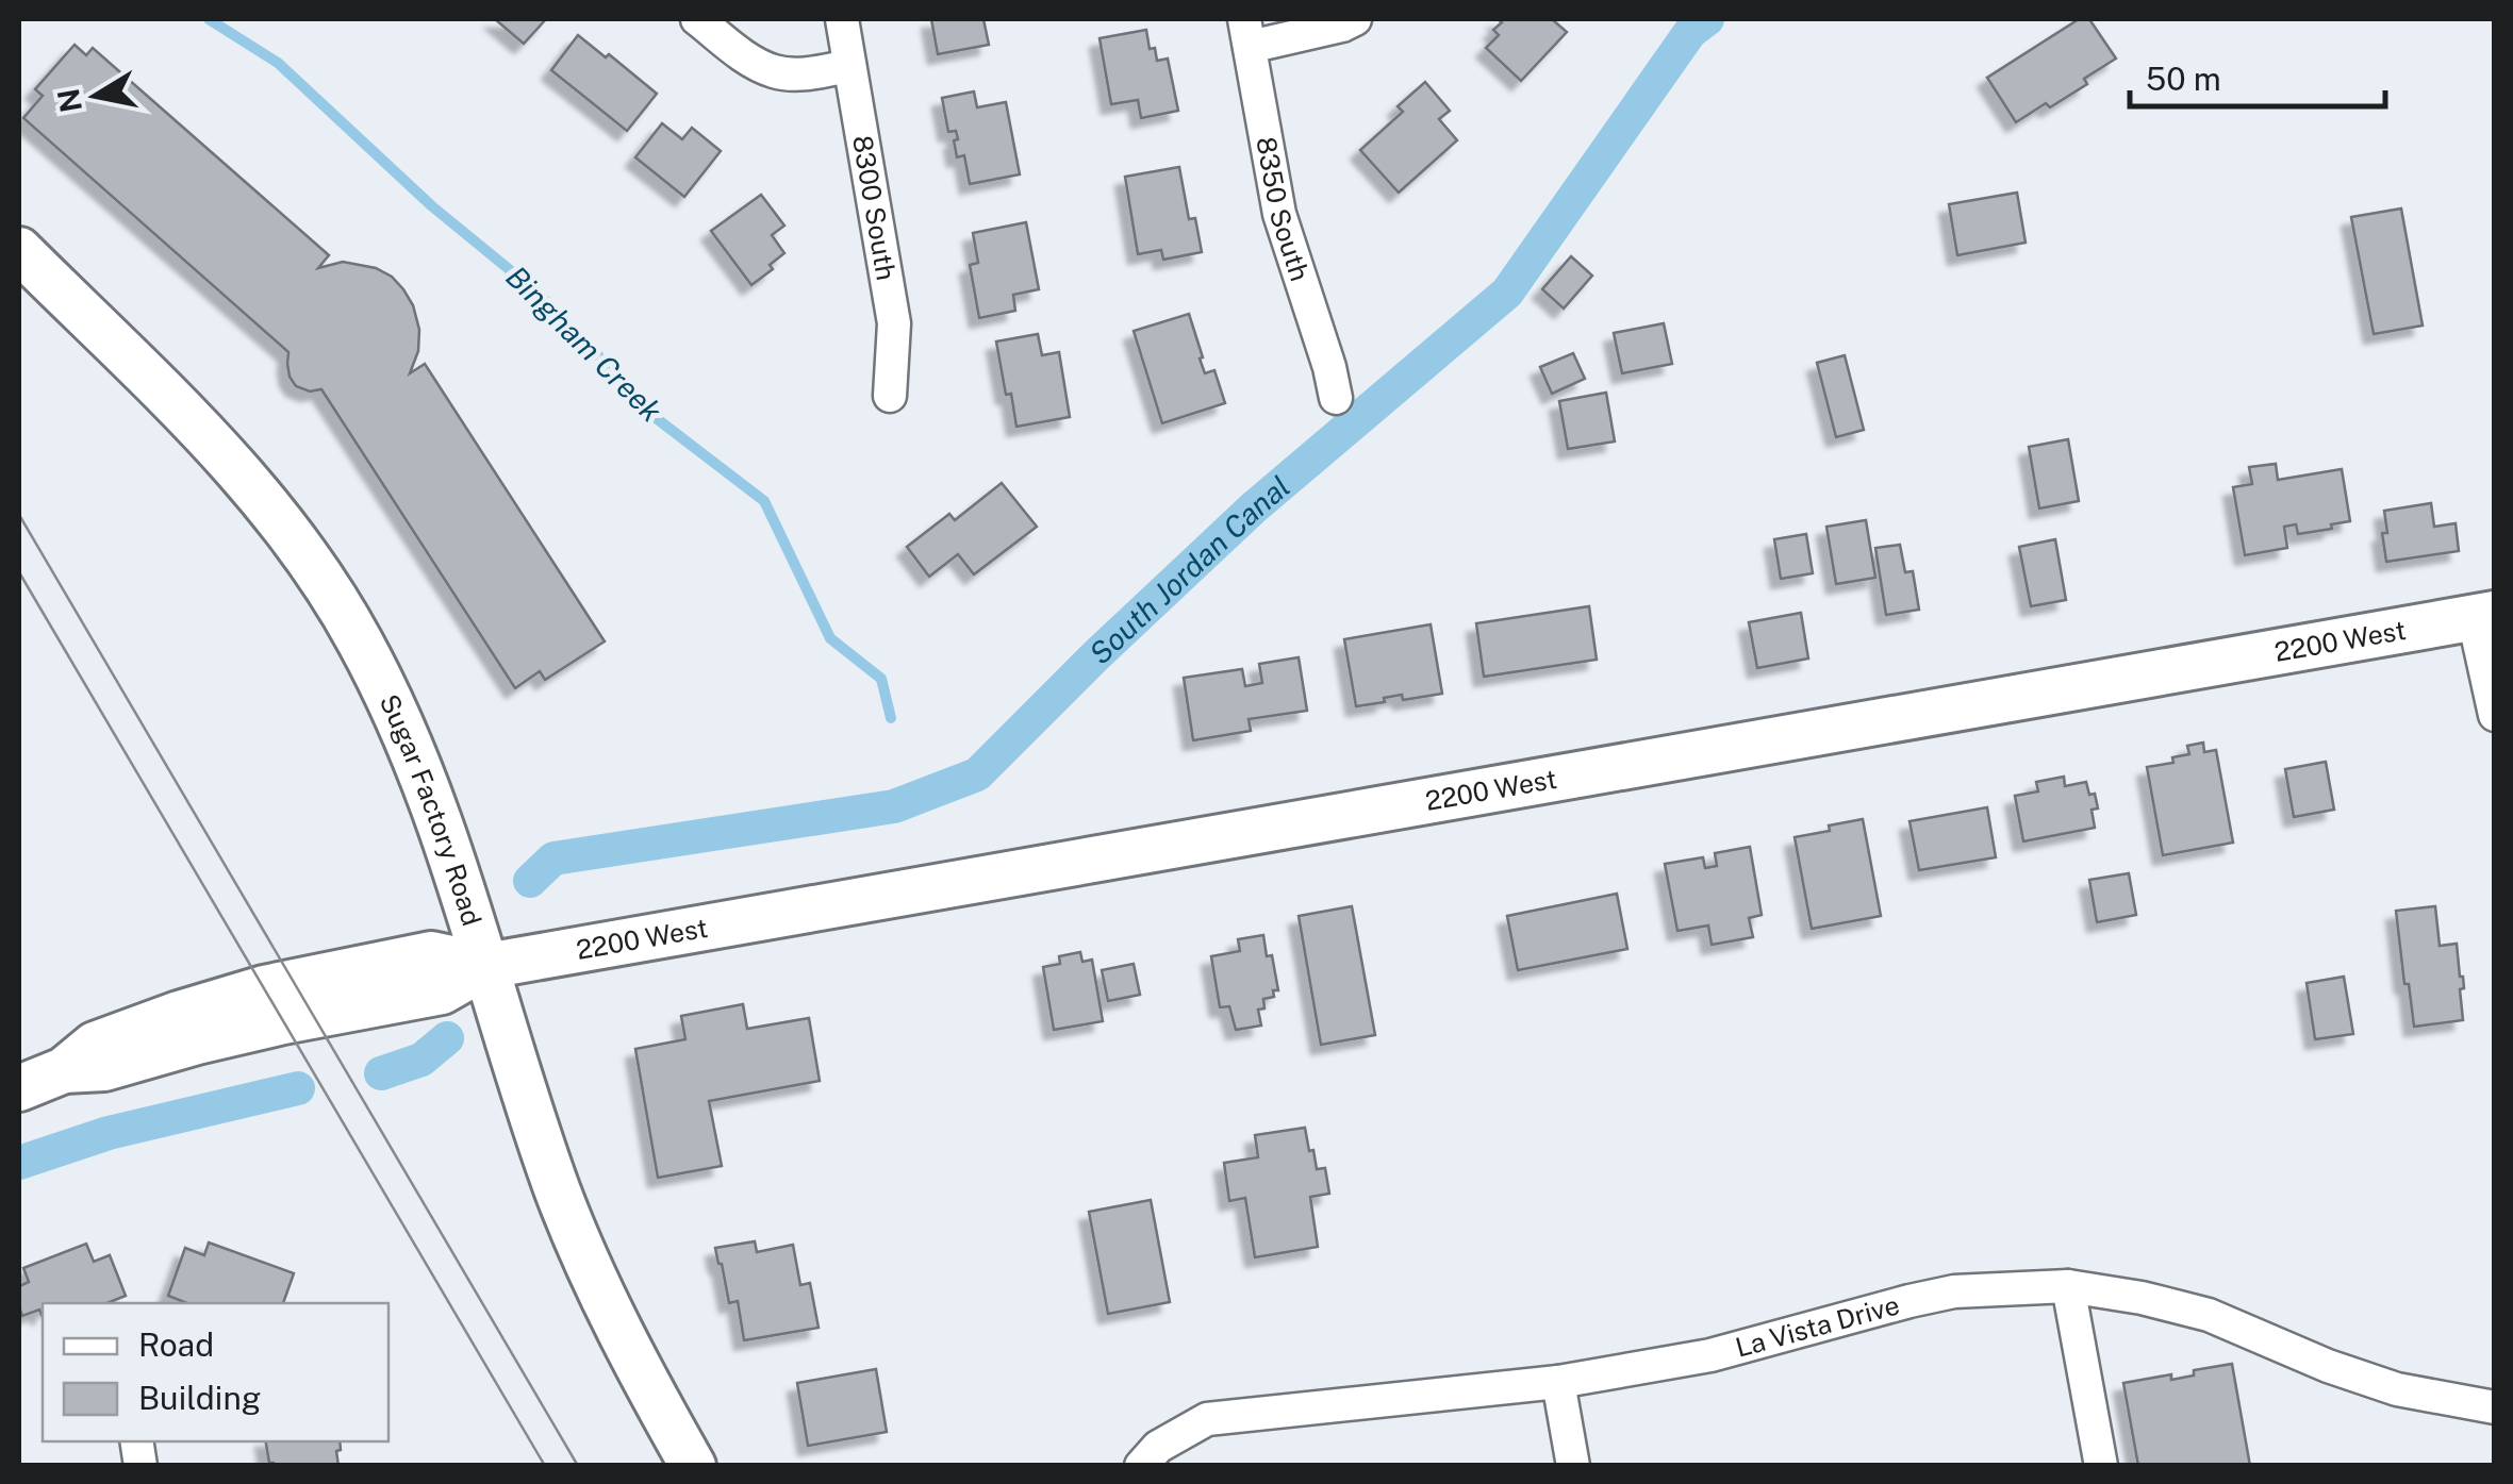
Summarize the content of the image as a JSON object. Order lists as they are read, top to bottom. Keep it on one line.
{"streets":{"street":["8300 South","8350 South","2200 West","Sugar Factory Road","La Vista Drive"]},"crossings":[["2200 West","Sugar Factory Road"]],"water":["Bingham Creek","South Jordan Canal"],"legend":["Road","Building"],"scale_bar":"50 m","north":"left"}
